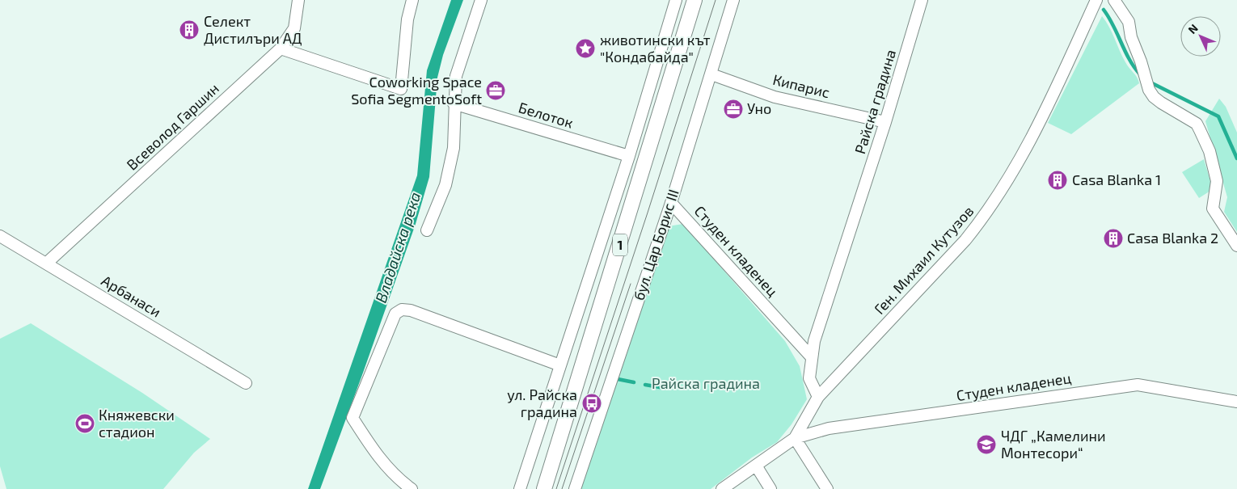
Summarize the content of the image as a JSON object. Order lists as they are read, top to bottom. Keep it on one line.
{"streets":{"main road":["1"],"street":["Кипарис","Райска градина","Белоток","Всеволод Гаршин","бул. Цар Борис III","Студен кладенец","Ген. Михаил Кутузов","Арбанаси"]},"crossings":[["Кипарис","Райска градина"],["Кипарис","бул. Цар Борис III"],["Райска градина","Студен кладенец"],["Райска градина","Ген. Михаил Кутузов"],["Всеволод Гаршин","Арбанаси"],["бул. Цар Борис III","Студен кладенец"],["Студен кладенец","Ген. Михаил Кутузов"]],"water":["Владайска река"],"parks":["Райска градина"],"places":{"building":["Селект Дистилъри АД","Casa Blanka 1","Casa Blanka 2"],"place":["животински кът \"Кондабайда\""],"office":["Coworking Space Sofia SegmentoSoft","Уно"],"bus stop":["ул. Райска градина"],"sports":["Княжевски стадион"],"school or university":["ЧДГ „Камелини Монтесори“"]},"north":"top left"}
